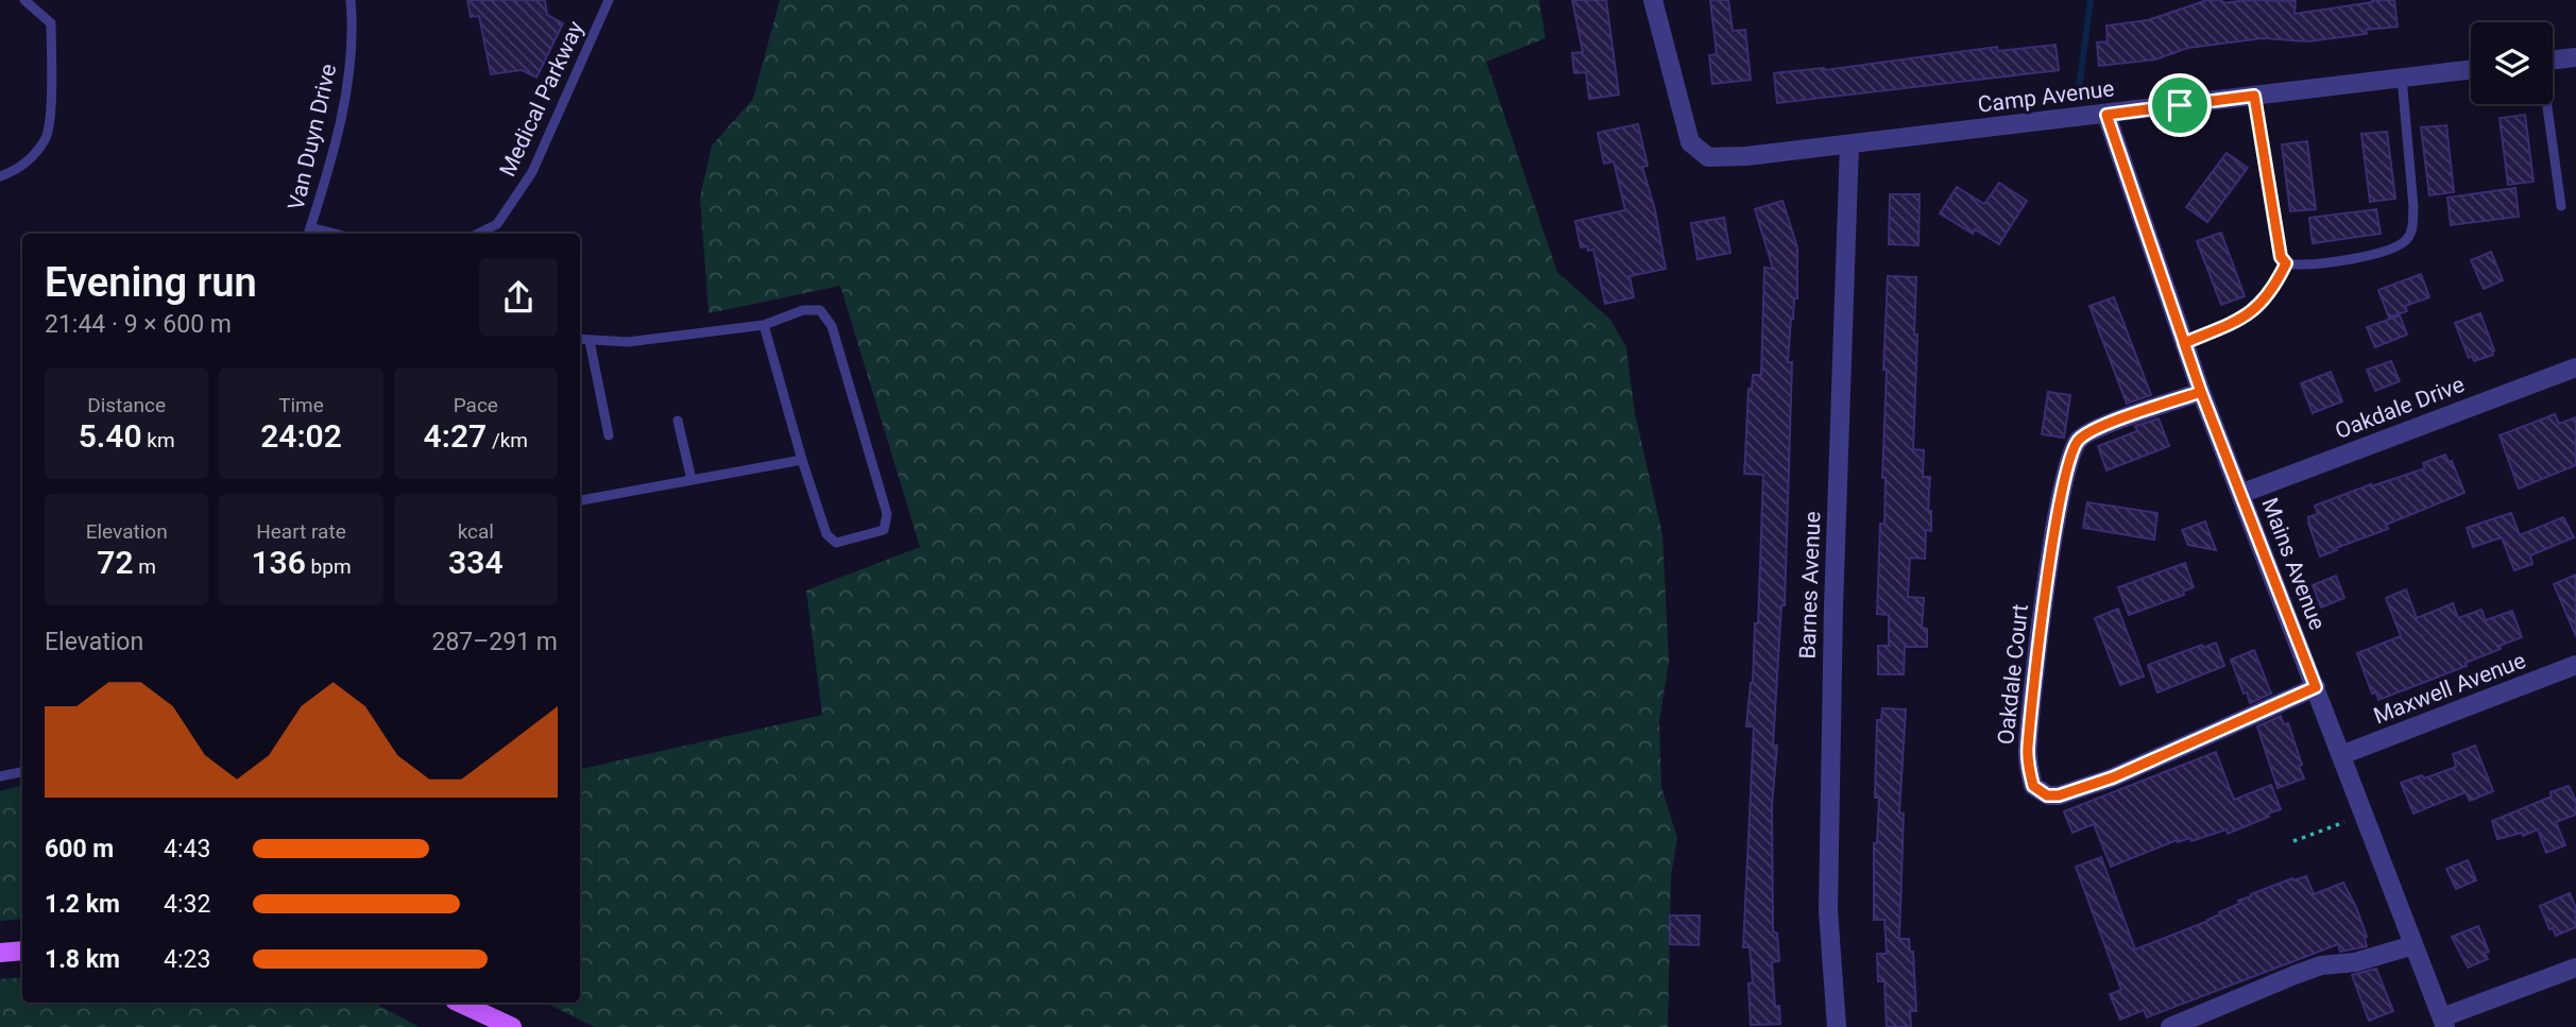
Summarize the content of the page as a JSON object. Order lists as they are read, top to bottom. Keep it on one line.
{"streets":{"street":["Camp Avenue","Oakdale Drive","Mains Avenue","Barnes Avenue","Oakdale Court","Maxwell Avenue"],"lane":["Medical Parkway","Van Duyn Drive"]},"crossings":[["Camp Avenue","Mains Avenue"],["Camp Avenue","Barnes Avenue"],["Oakdale Drive","Mains Avenue"],["Mains Avenue","Oakdale Court"],["Mains Avenue","Maxwell Avenue"]],"page":{"heading":["Evening run","21:44 · 9 × 600 m"],"stats":[["Distance","5.40 km"],["Time","24:02"],["Pace","4:27 /km"],["Elevation","72 m"],["Heart rate","136 bpm"],["kcal","334"]],"chart":["Elevation","287–291 m"],"list":[{"name":"600 m","note":"4:43"},{"name":"1.2 km","note":"4:32"},{"name":"1.8 km","note":"4:23"}]}}
